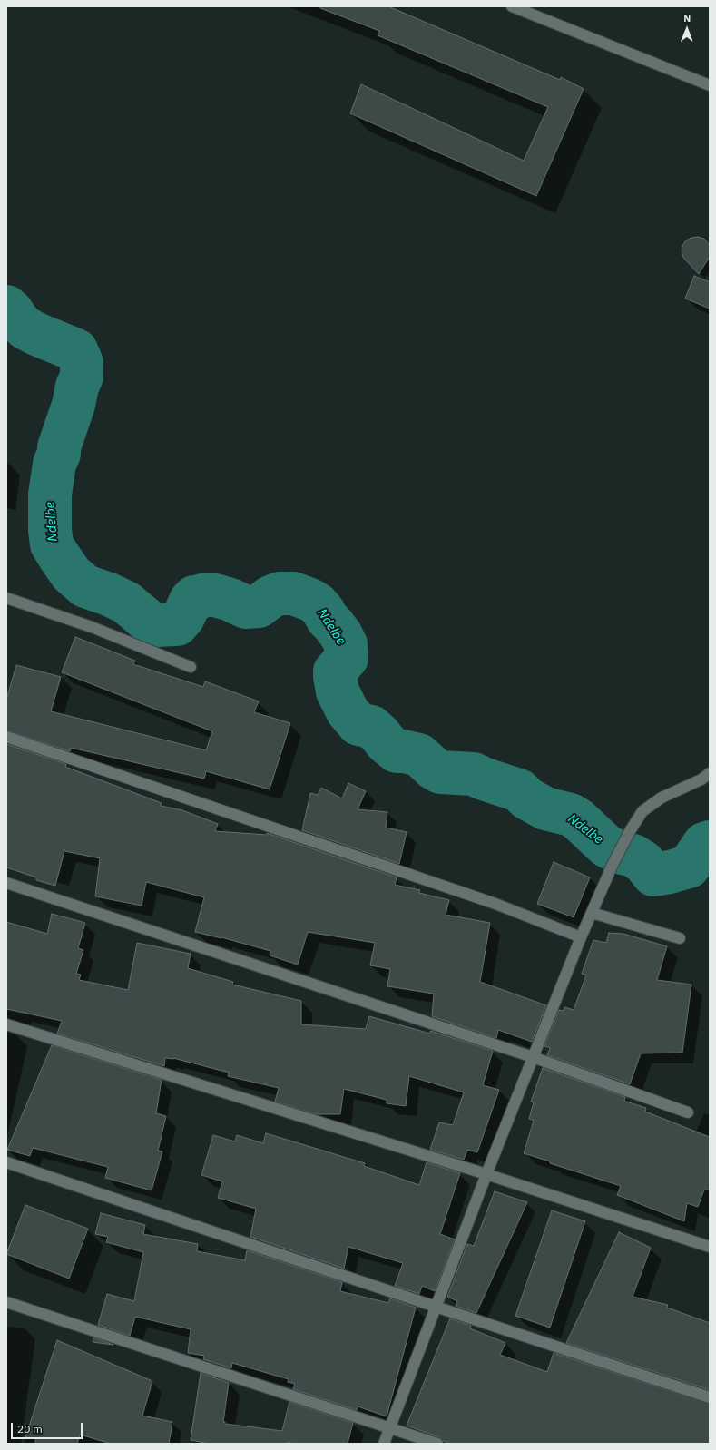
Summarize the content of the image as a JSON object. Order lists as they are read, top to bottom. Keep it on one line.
{"water":["Ndelbe"],"scale_bar":"20 m","north":"top"}
